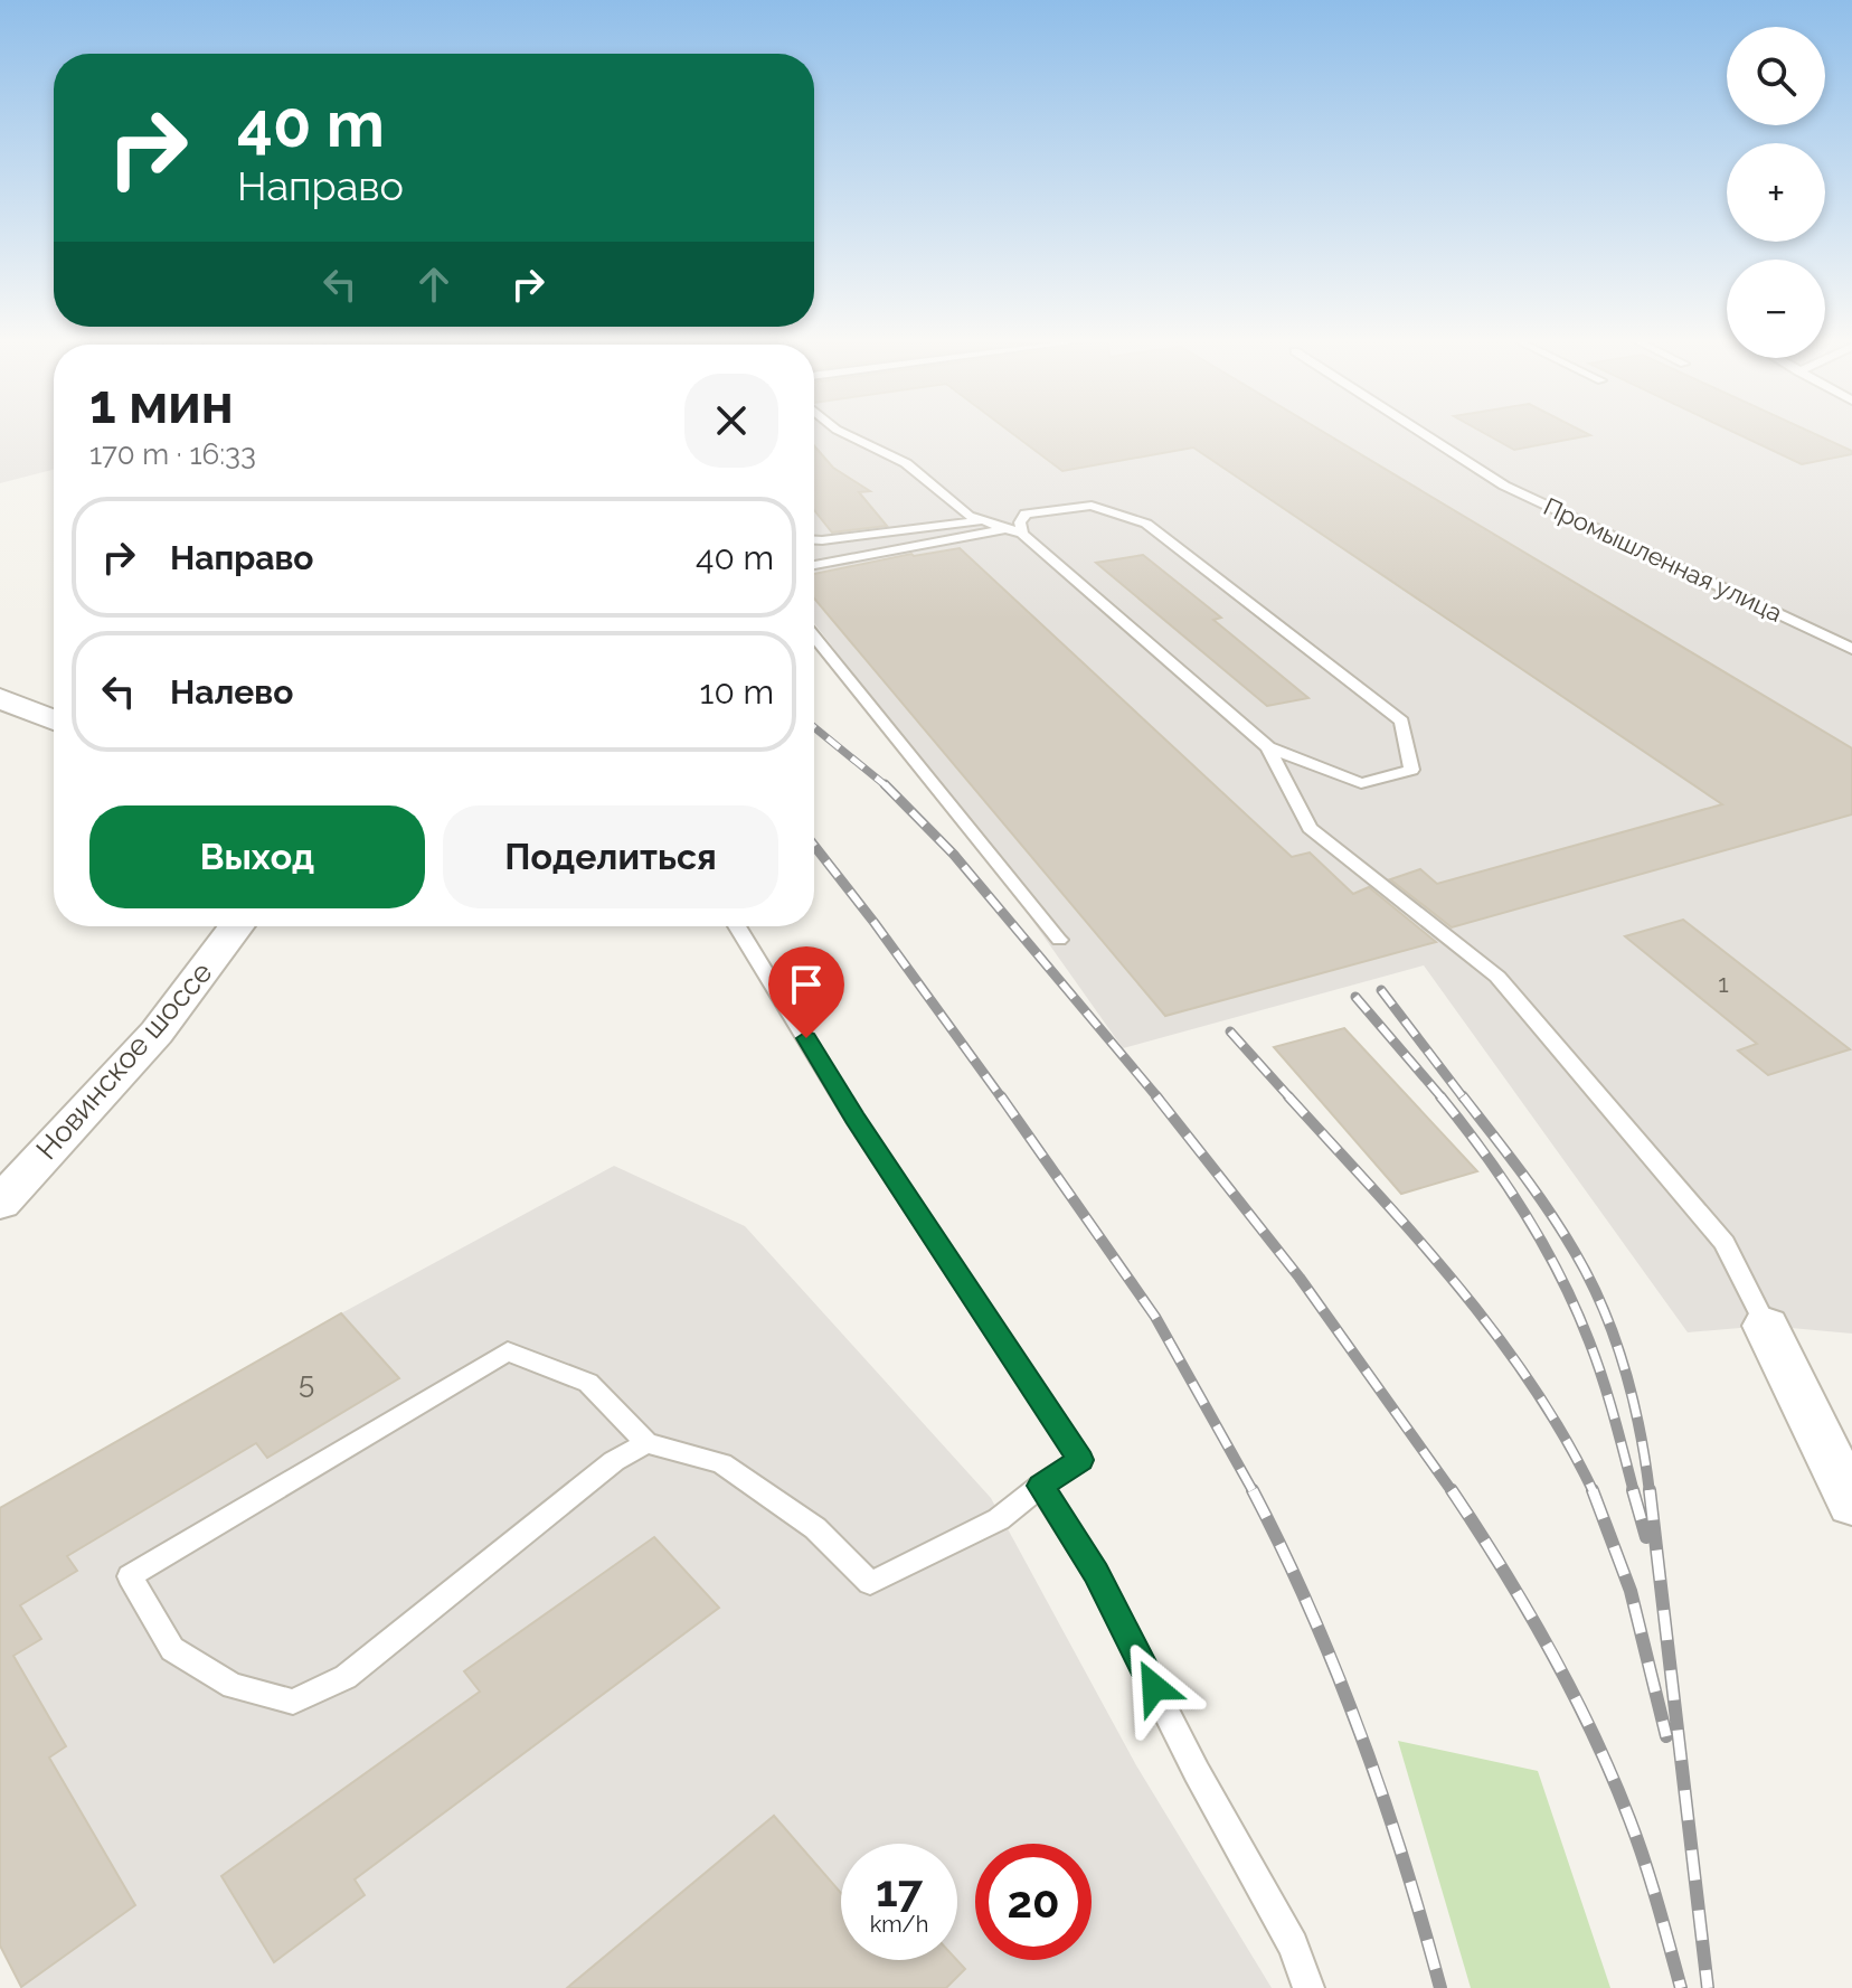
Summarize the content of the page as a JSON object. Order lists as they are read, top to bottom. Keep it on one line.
{"streets":{"street":["Новинское шоссе"],"lane":["Промышленная улица"]},"house_numbers":["1","5"],"page":{"map_buttons":["+","−"],"turn":["40 m","Направо"],"heading":["1 мин","170 m · 16:33"],"list":[{"name":"Направо","value":"40 m"},{"name":"Налево","value":"10 m"}],"buttons":["Выход","Поделиться"],"speed":"17 km/h","limit":"20"}}
